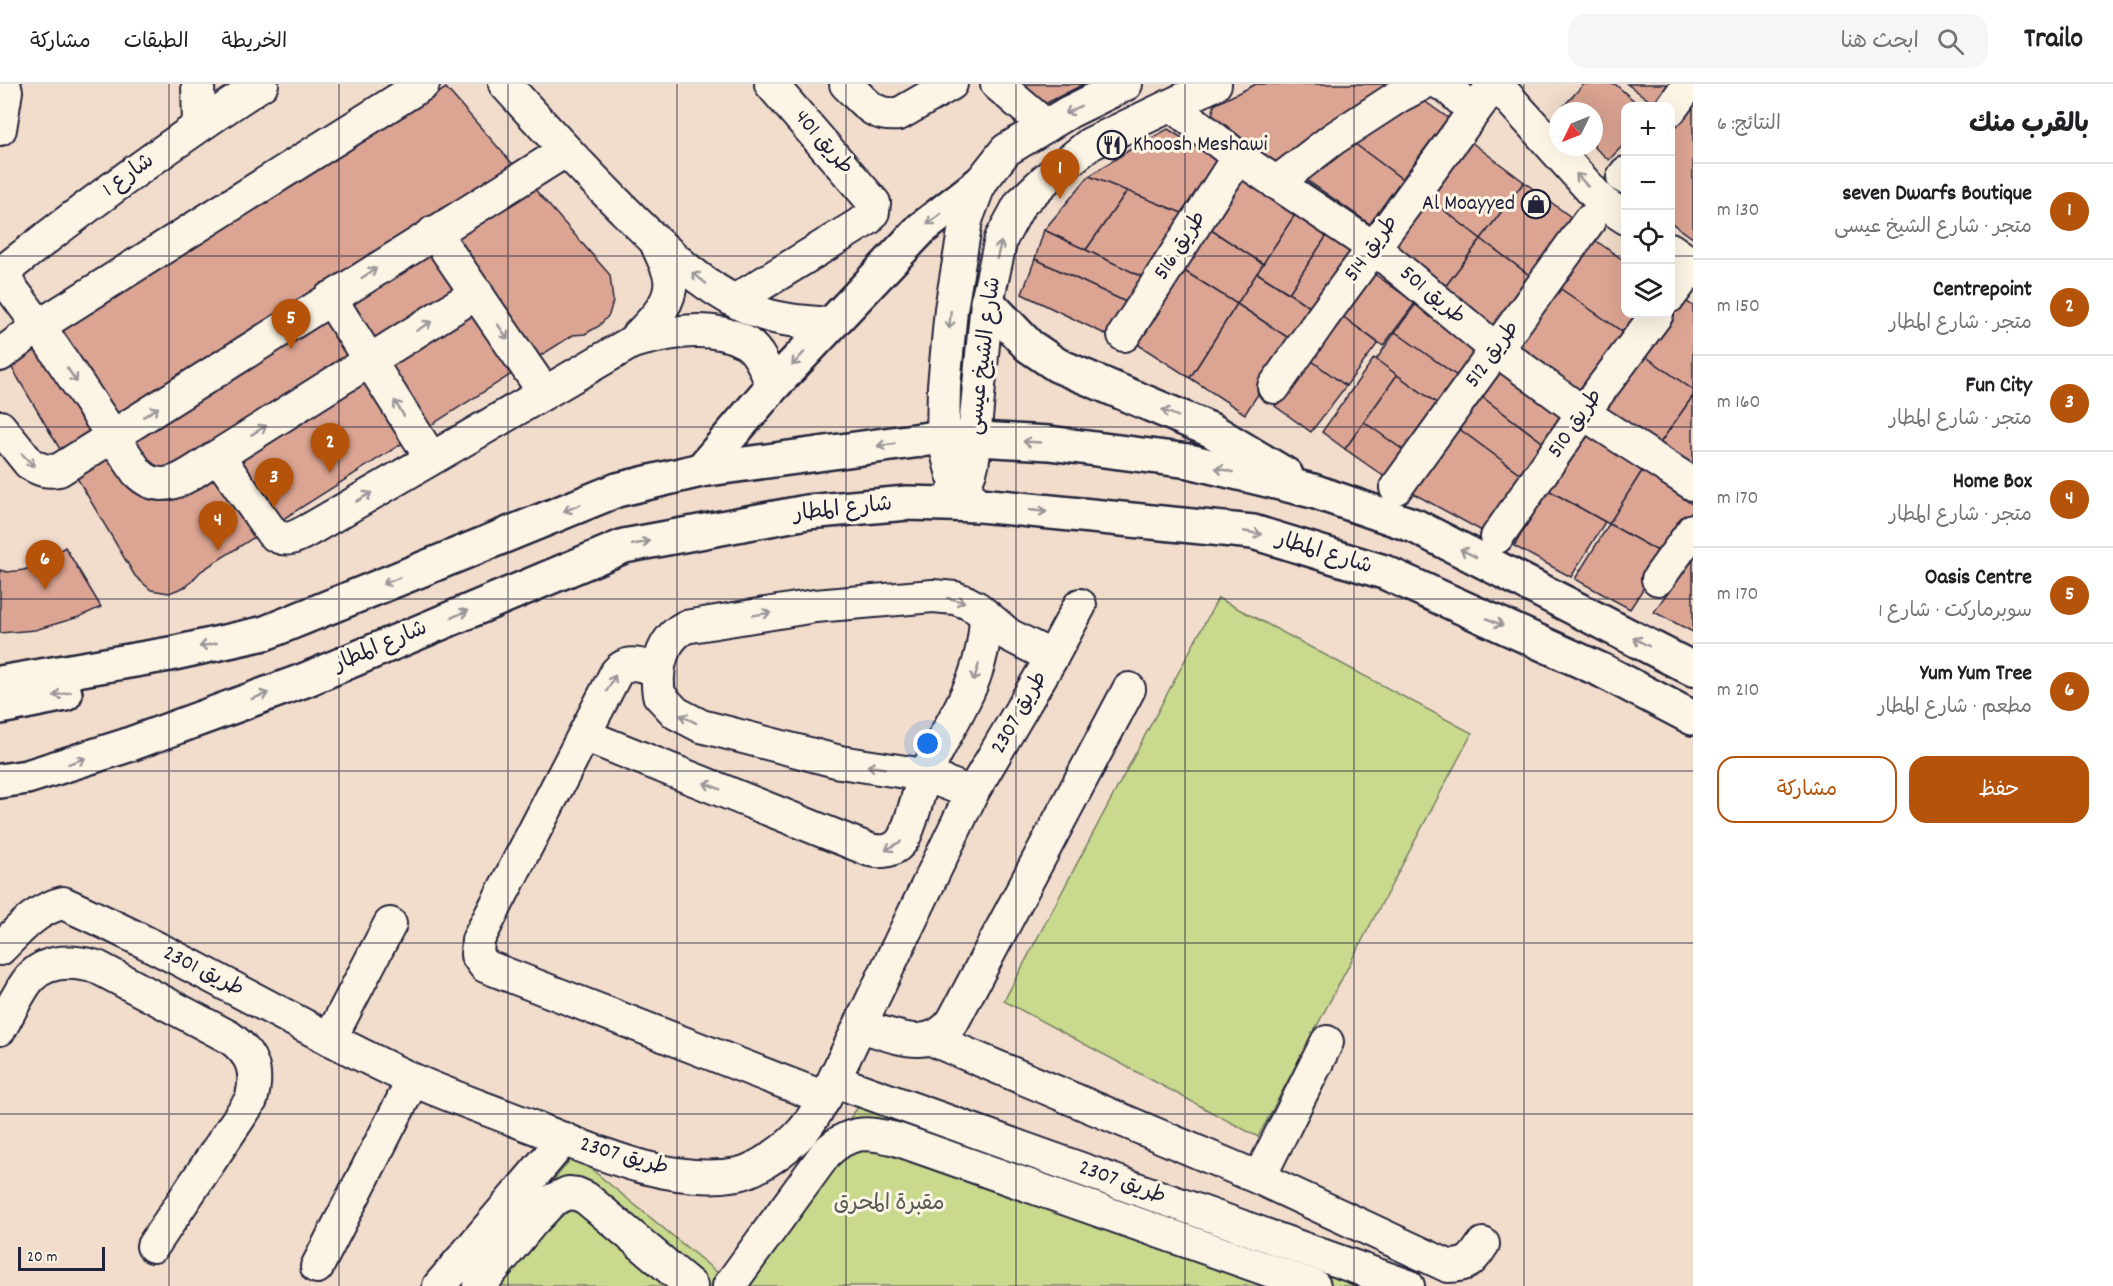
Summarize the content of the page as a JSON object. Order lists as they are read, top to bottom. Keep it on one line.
{"streets":{"main road":["شارع المطار"],"street":["طريق 401","شارع 1","طريق 516","طريق 514","طريق 501","طريق 512","شارع الشيخ عيسى","طريق 510","طريق 2307","طريق 2301"]},"crossings":[["طريق 516","طريق 501"],["طريق 514","طريق 501"],["طريق 501","طريق 512"],["طريق 501","شارع الشيخ عيسى"],["طريق 501","طريق 510"],["شارع الشيخ عيسى","شارع المطار"],["طريق 2307","طريق 2301"]],"parks":["مقبرة المحرق"],"places":{"restaurant":["Khoosh Meshawi"],"shop":["Al Moayyed"]},"scale_bar":"20 m","north":"bottom left","page":{"header":"Trailo","search":"ابحث هنا","nav":["الخريطة","الطبقات","مشاركة"],"heading":["بالقرب منك","النتائج: 6"],"map_buttons":["+","−"],"pins":["1","5","2","3","4","6"],"list":[{"mark":"1","name":"seven Dwarfs Boutique","note":"متجر · شارع الشيخ عيسى","value":"130 m"},{"mark":"2","name":"Centrepoint","note":"متجر · شارع المطار","value":"150 m"},{"mark":"3","name":"Fun City","note":"متجر · شارع المطار","value":"160 m"},{"mark":"4","name":"Home Box","note":"متجر · شارع المطار","value":"170 m"},{"mark":"5","name":"Oasis Centre","note":"سوبرماركت · شارع 1","value":"170 m"},{"mark":"6","name":"Yum Yum Tree","note":"مطعم · شارع المطار","value":"210 m"}],"buttons":["حفظ","مشاركة"],"scale":"20 m"}}
